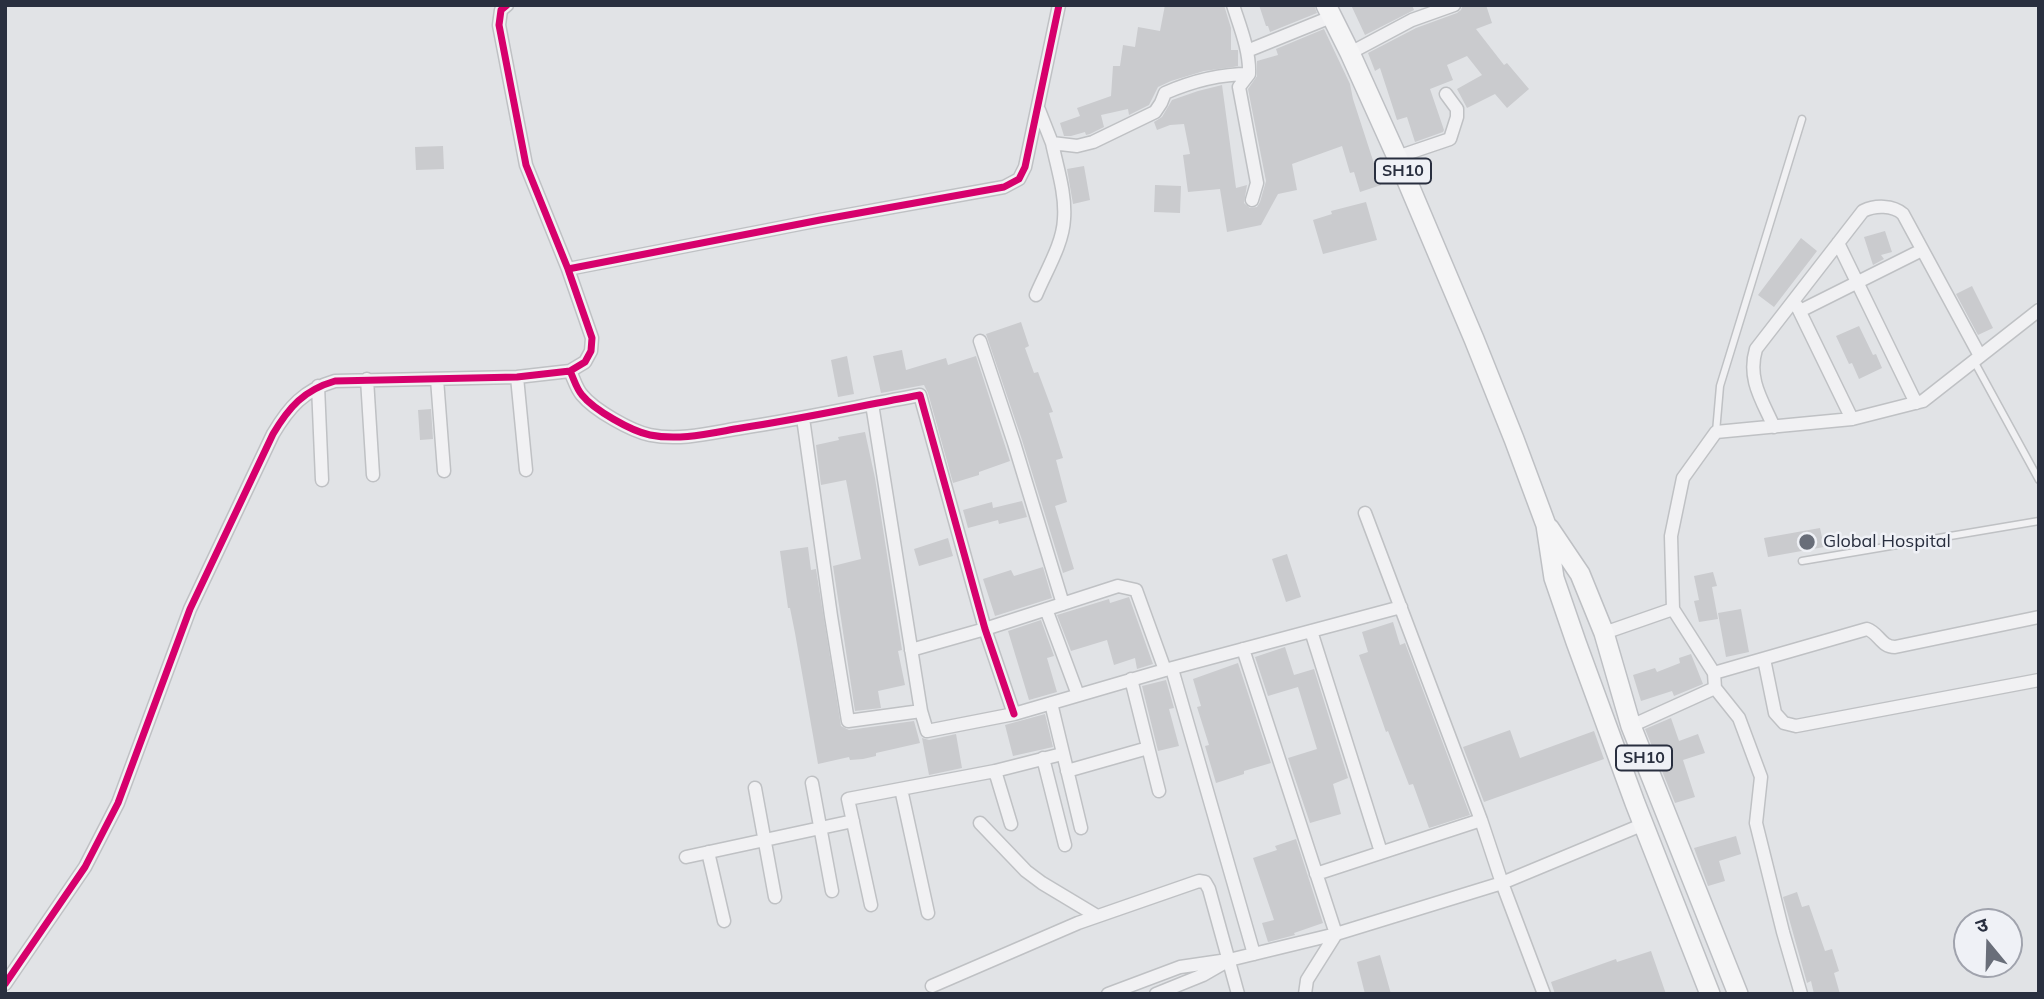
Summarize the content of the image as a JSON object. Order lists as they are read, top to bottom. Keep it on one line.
{"streets":{"main road":["SH10"]},"places":["Global Hospital"],"north":"top"}
